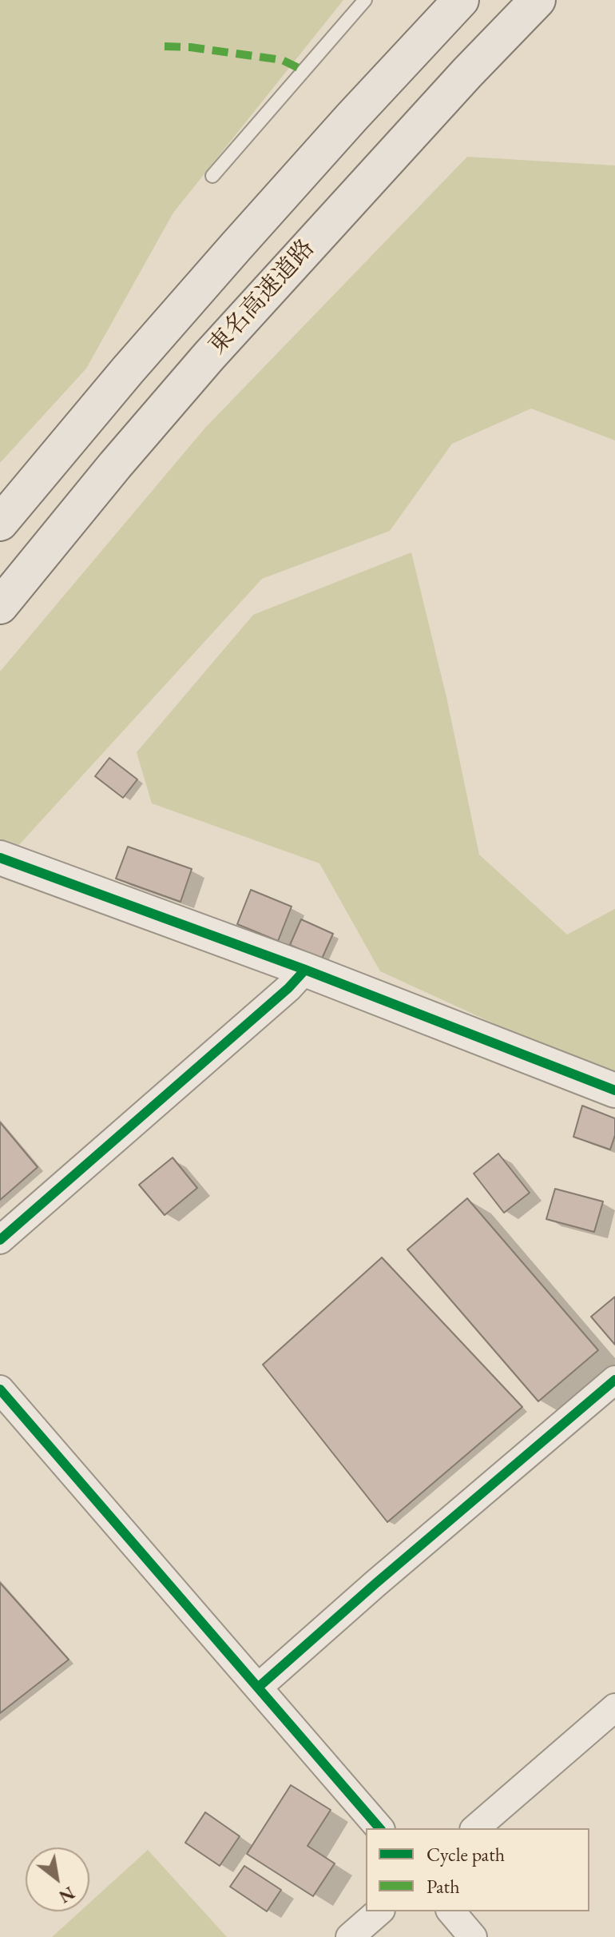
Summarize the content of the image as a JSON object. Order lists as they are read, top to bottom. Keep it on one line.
{"streets":{"highway":["東名高速道路"]},"legend":["Cycle path","Path"],"north":"bottom right"}
